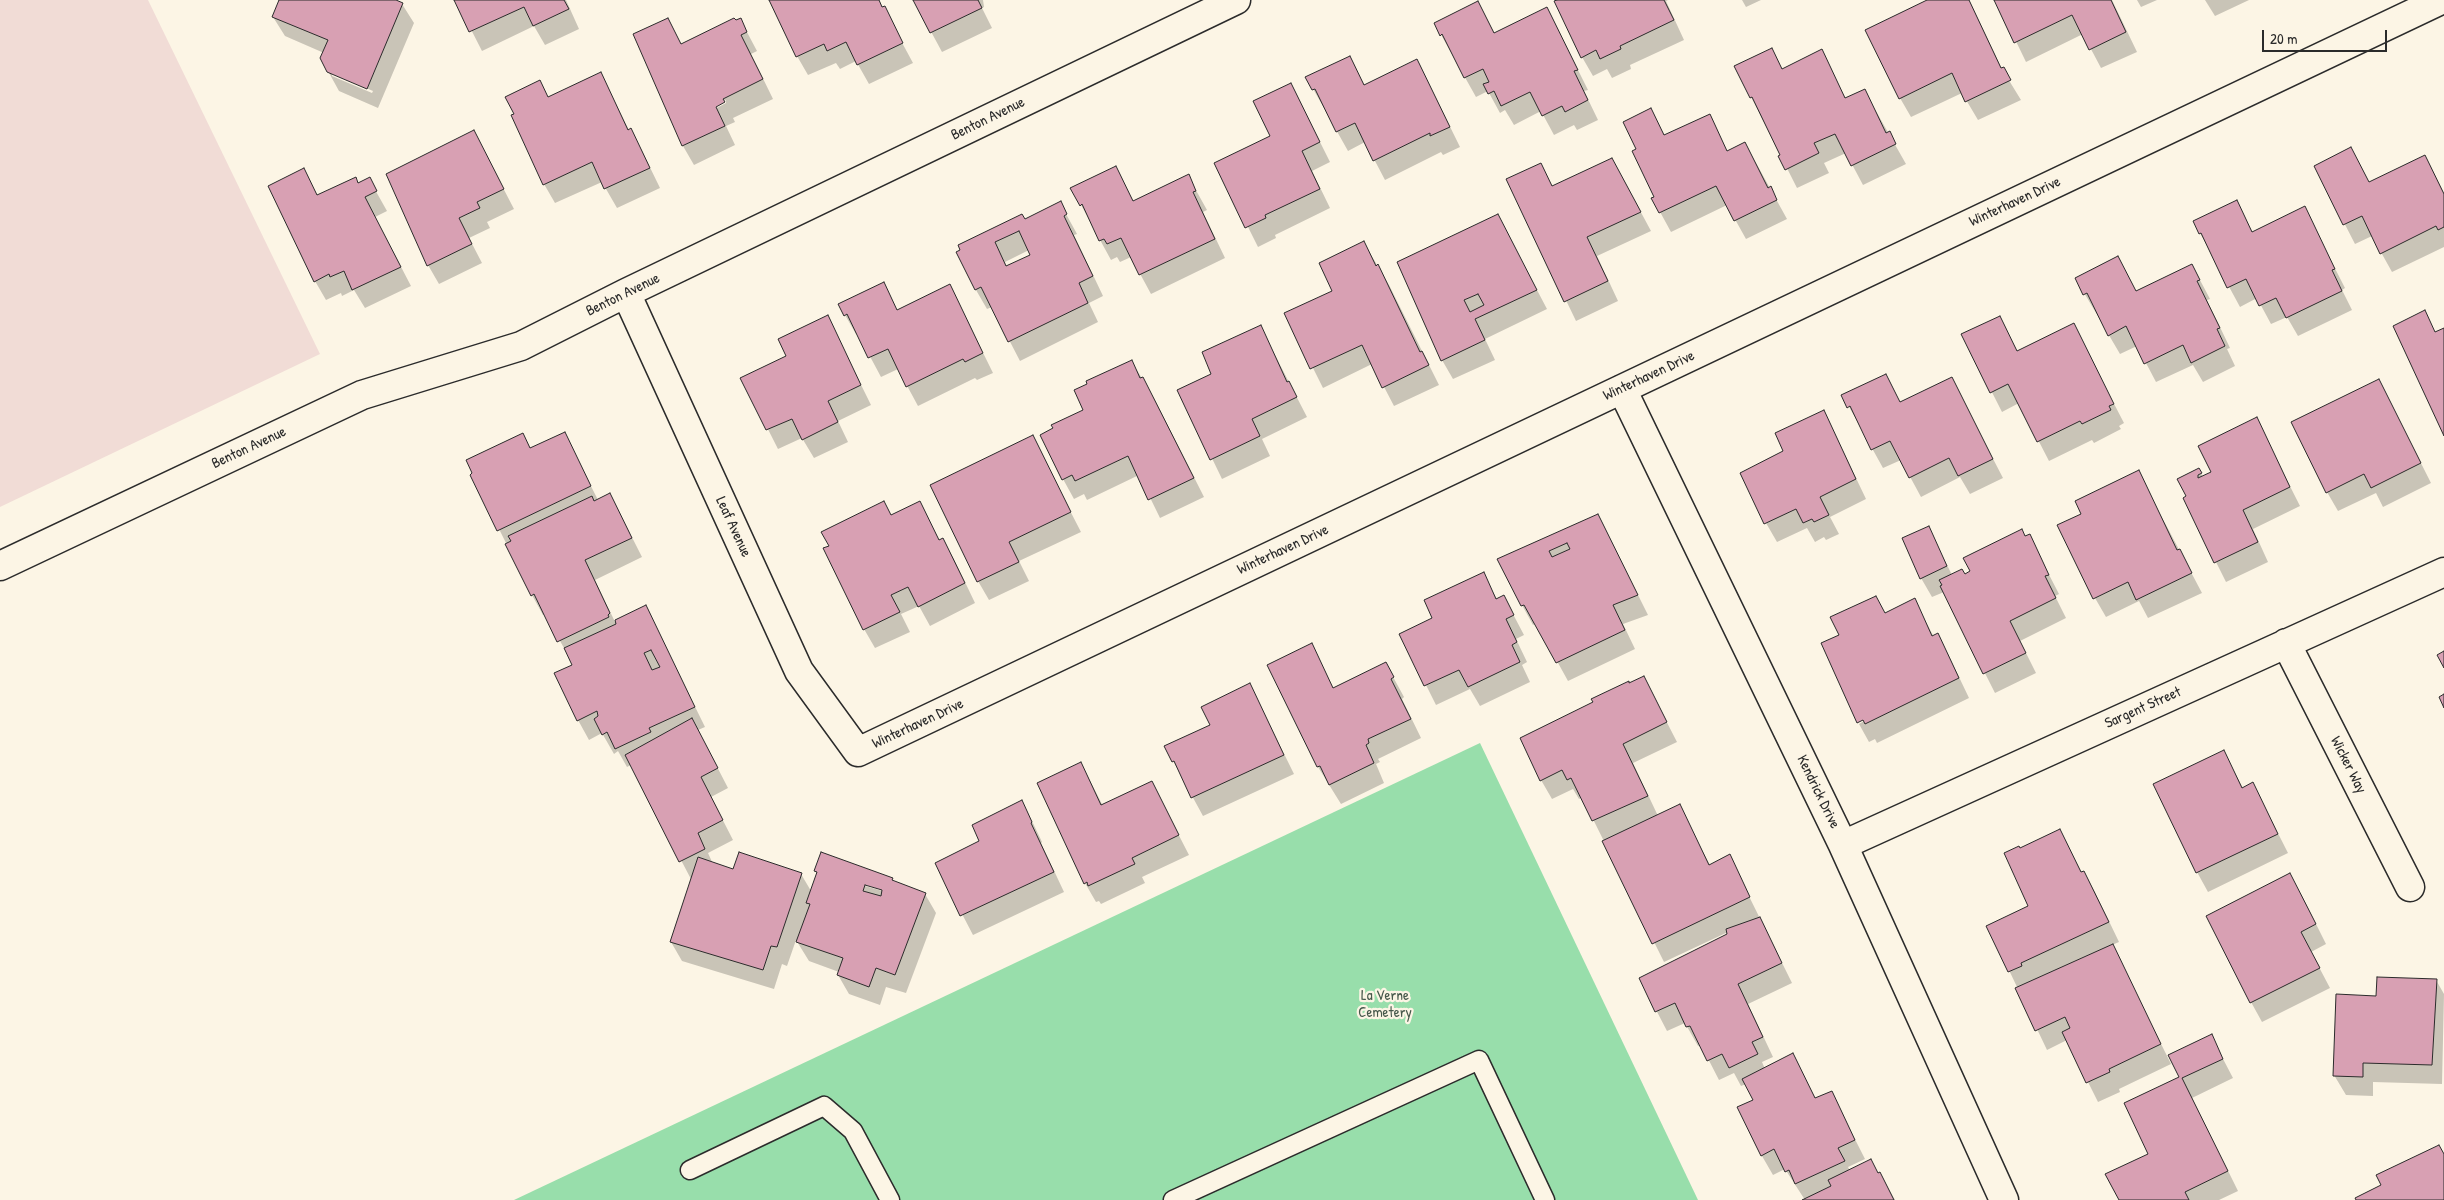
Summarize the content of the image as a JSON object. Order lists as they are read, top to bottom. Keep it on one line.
{"streets":{"street":["Benton Avenue","Winterhaven Drive","Leaf Avenue","Sargent Street","Wicker Way","Kendrick Drive"]},"crossings":[["Benton Avenue","Leaf Avenue"],["Winterhaven Drive","Leaf Avenue"],["Winterhaven Drive","Kendrick Drive"],["Sargent Street","Wicker Way"],["Sargent Street","Kendrick Drive"]],"parks":["La Verne Cemetery"],"scale_bar":"20 m"}
